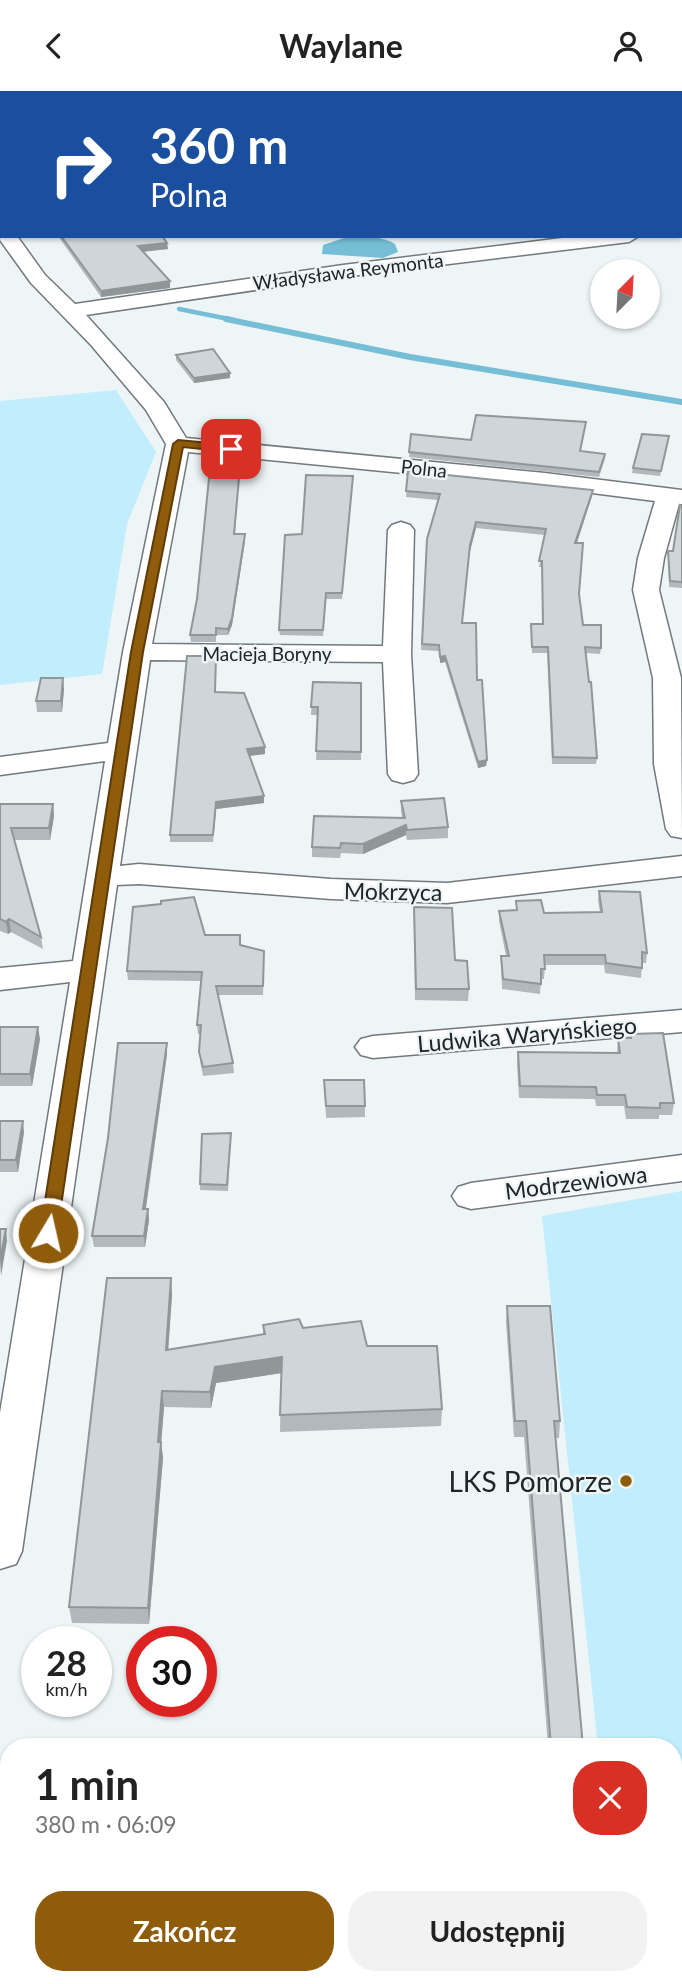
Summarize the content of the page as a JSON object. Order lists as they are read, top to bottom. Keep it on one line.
{"streets":{"street":["Władysława Reymonta","Polna","Macieja Boryny","Mokrzyca","Ludwika Waryńskiego","Modrzewiowa"]},"places":["LKS Pomorze"],"north":"top right","page":{"header":"Waylane","turn":["360 m","Polna"],"speed":"28 km/h","limit":"30","heading":["1 min","380 m · 06:09"],"buttons":["Zakończ","Udostępnij"]}}
